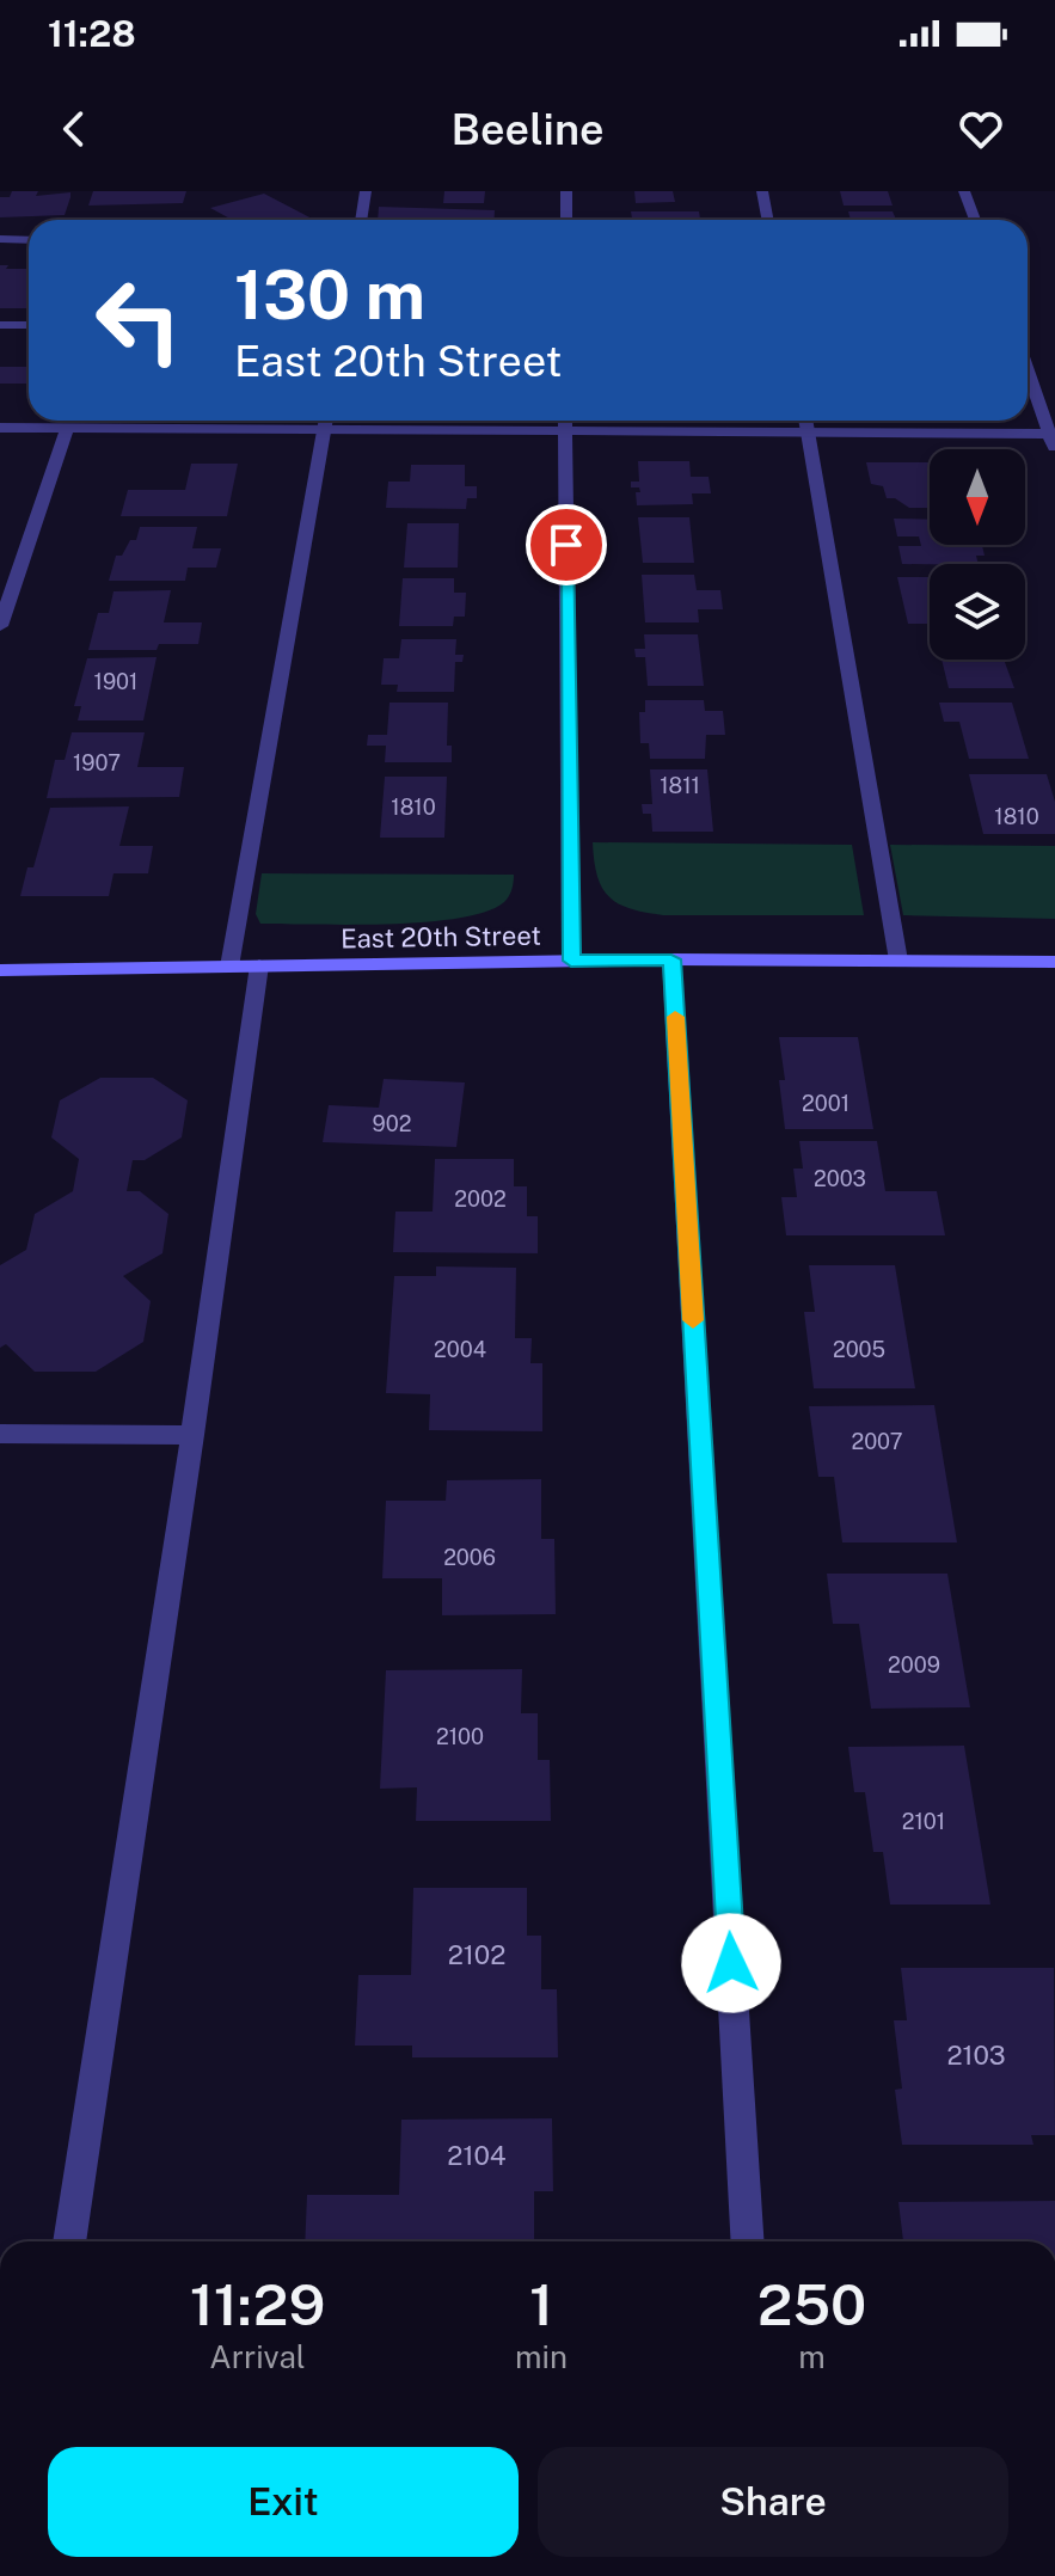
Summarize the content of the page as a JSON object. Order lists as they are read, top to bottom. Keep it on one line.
{"streets":{"main road":["East 20th Street"]},"house_numbers":["1901","1907","1811","1810","1810","2001","902","2003","2002","2004","2005","2007","2006","2009","2100","2101","2102","2103","2104"],"north":"bottom","page":{"status":"11:28","header":"Beeline","turn":["130 m","East 20th Street"],"eta":["11:29","Arrival","1","min","250","m"],"buttons":["Exit","Share"]}}
